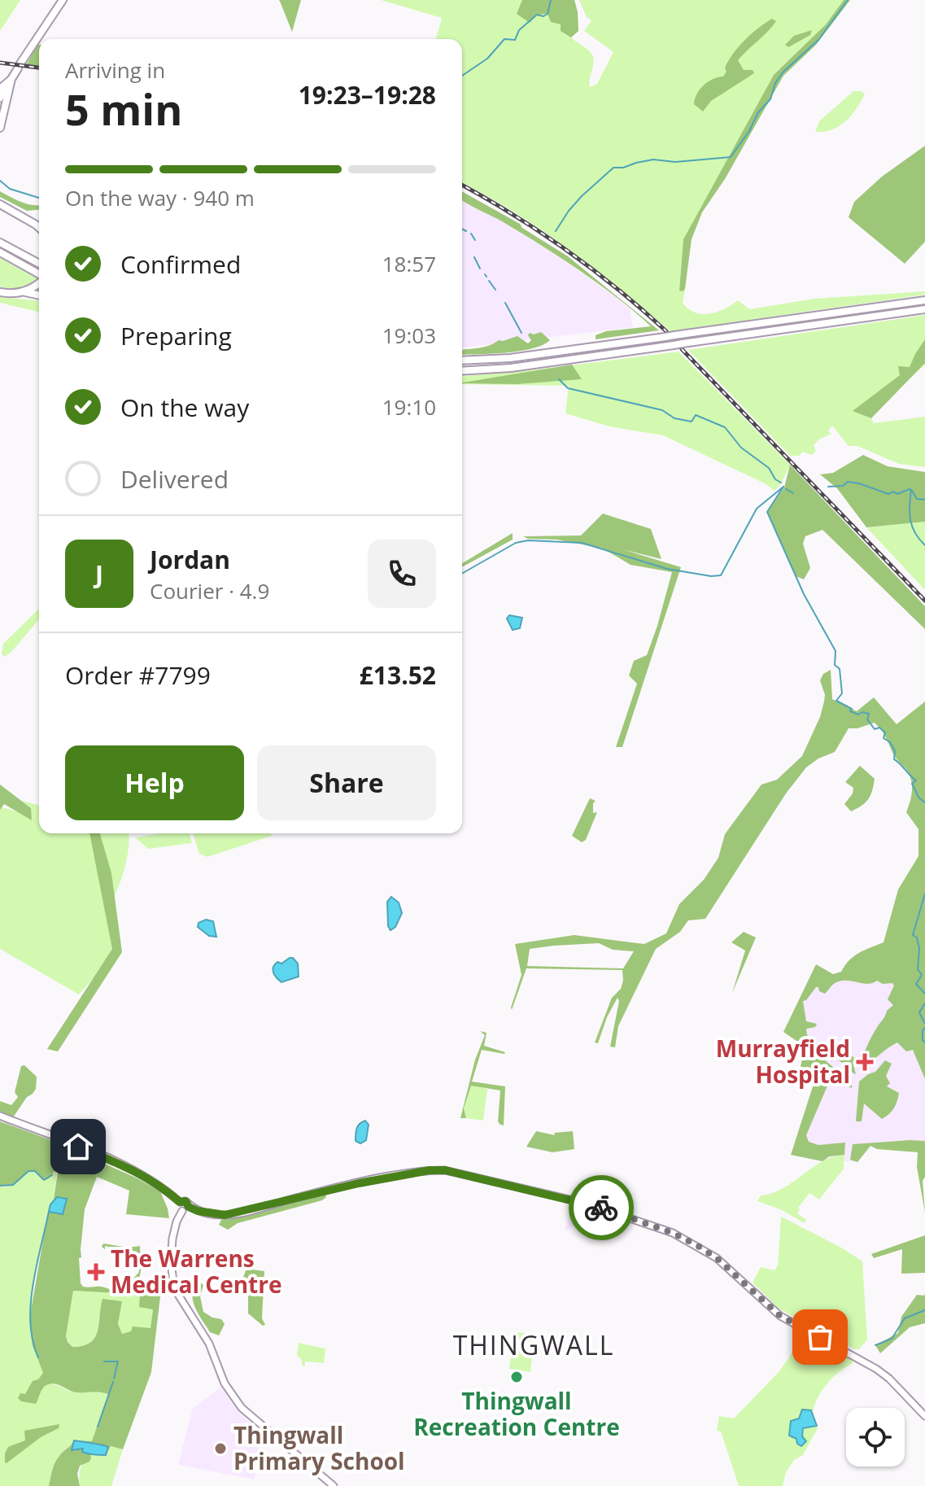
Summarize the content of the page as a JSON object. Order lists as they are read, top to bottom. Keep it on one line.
{"districts":["THINGWALL"],"places":{"health":["Murrayfield Hospital","The Warrens Medical Centre"],"other":["Thingwall Recreation Centre","Thingwall Primary School"]},"page":{"heading":["5 min","Arriving in","19:23–19:28"],"panel":["Jordan","Courier · 4.9","Order #7799","£13.52"],"bar":"On the way · 940 m","list":[["Confirmed","18:57"],["Preparing","19:03"],["On the way","19:10"],"Delivered"],"round":"J","buttons":["Help","Share"]}}
